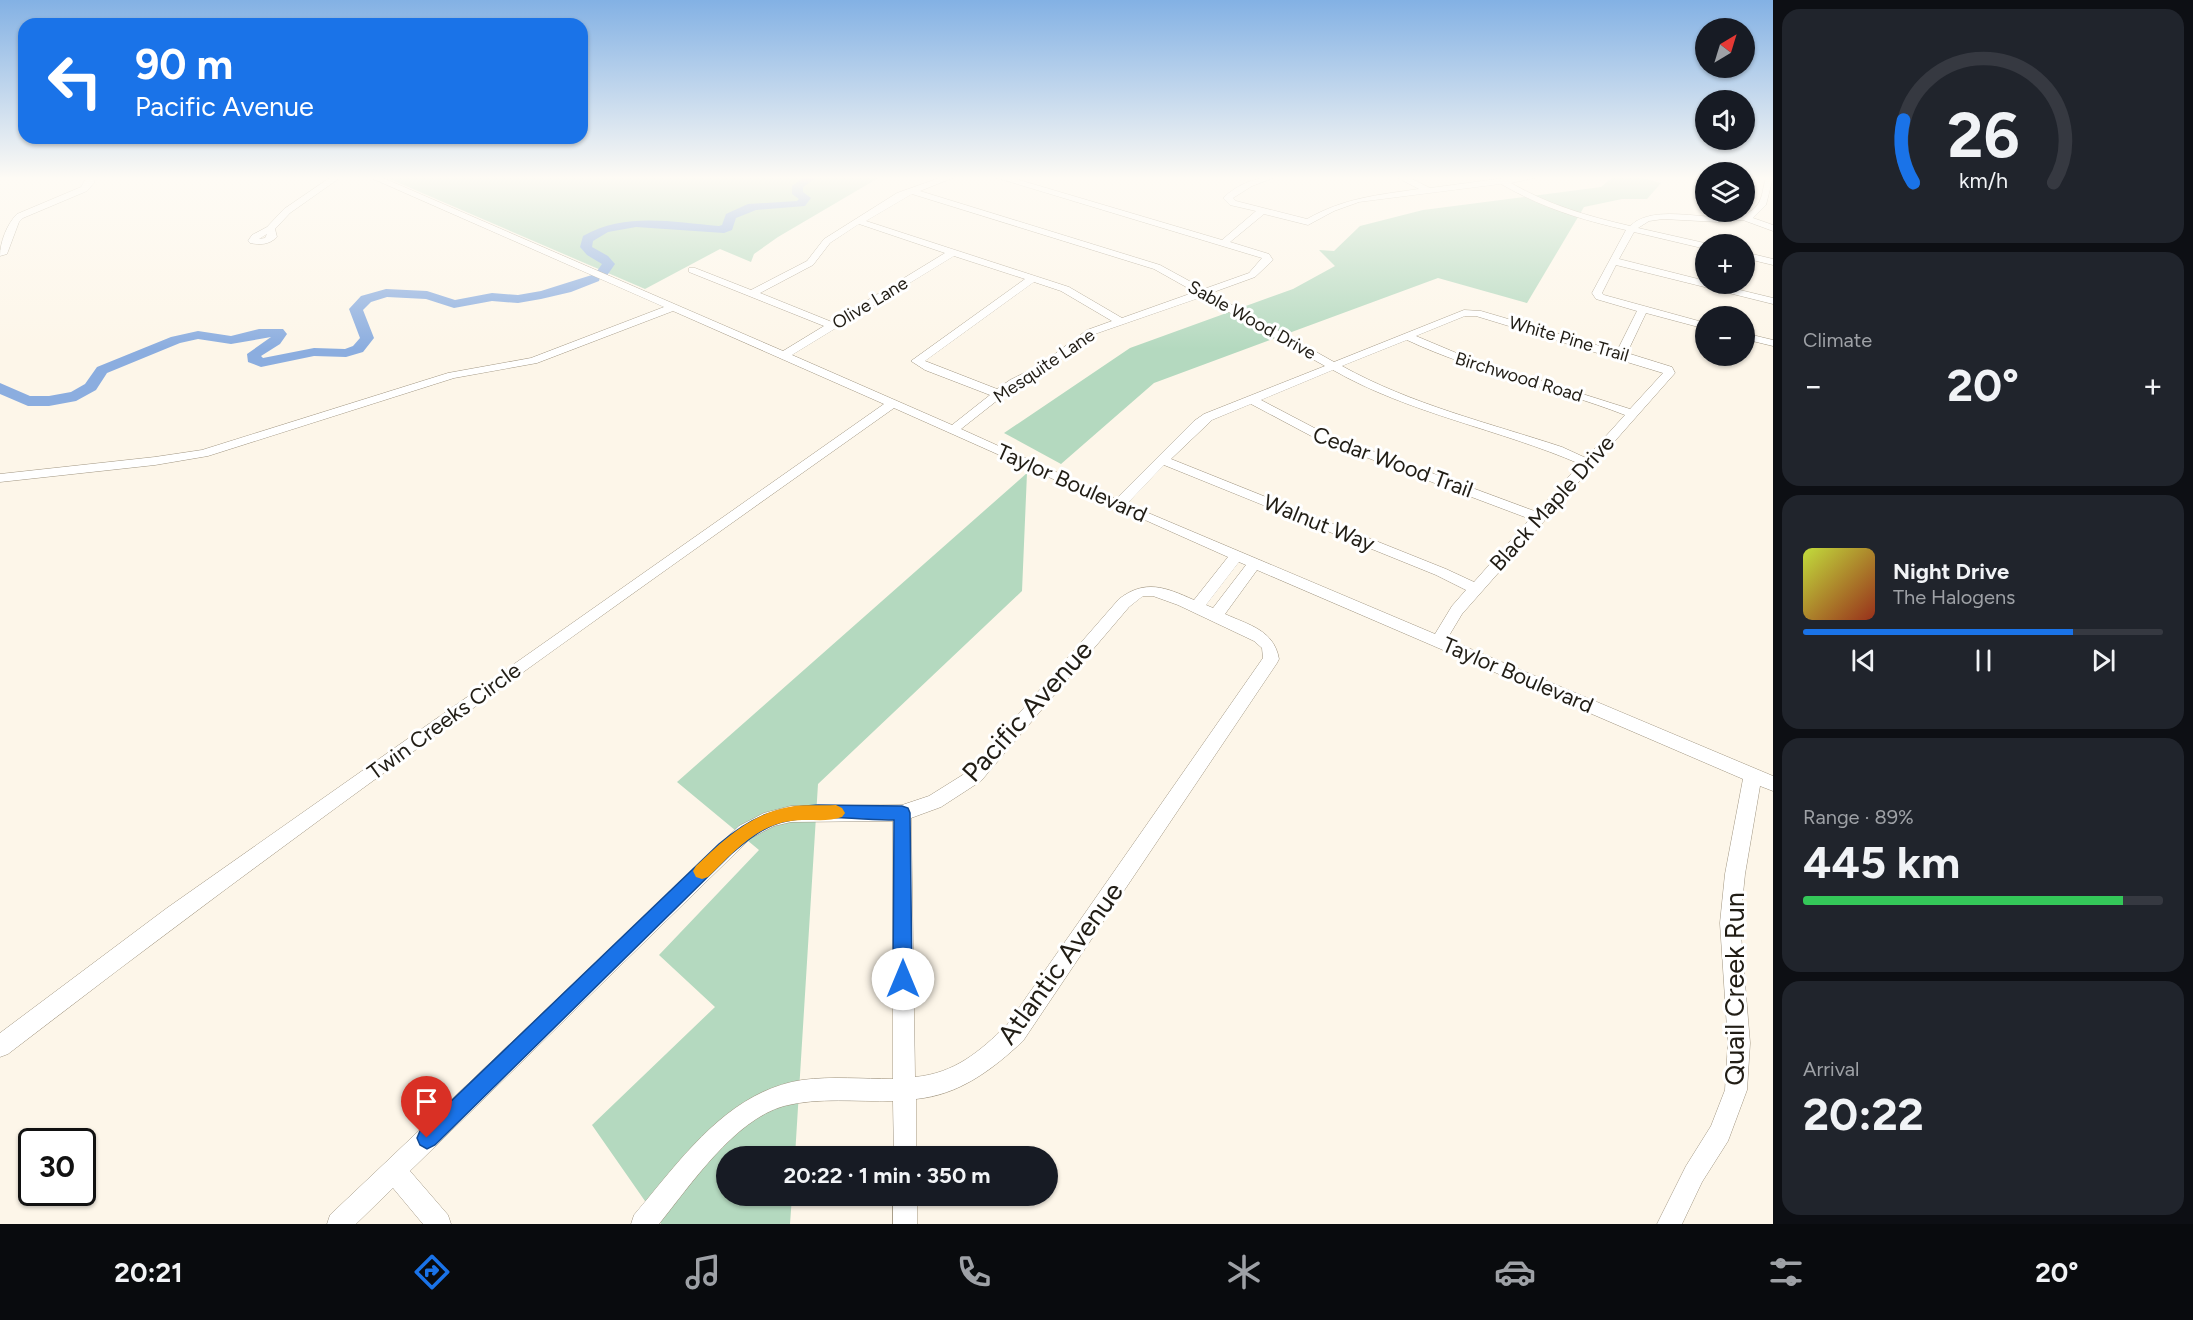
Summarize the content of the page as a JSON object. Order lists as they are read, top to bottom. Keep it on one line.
{"streets":{"street":["Olive Lane","Sable Wood Drive","White Pine Trail","Mesquite Lane","Birchwood Road","Cedar Wood Trail","Taylor Boulevard","Black Maple Drive","Walnut Way","Pacific Avenue","Twin Creeks Circle","Atlantic Avenue","Quail Creek Run"]},"crossings":[["Olive Lane","Taylor Boulevard"],["Sable Wood Drive","Mesquite Lane"],["Sable Wood Drive","Black Maple Drive"],["White Pine Trail","Birchwood Road"],["White Pine Trail","Black Maple Drive"],["Mesquite Lane","Taylor Boulevard"],["Birchwood Road","Black Maple Drive"],["Cedar Wood Trail","Black Maple Drive"],["Taylor Boulevard","Black Maple Drive"],["Taylor Boulevard","Twin Creeks Circle"],["Taylor Boulevard","Quail Creek Run"],["Black Maple Drive","Walnut Way"]],"north":"top right","page":{"map_buttons":["+","−"],"turn":["90 m","Pacific Avenue"],"tile":["Climate",["Range · 89%","445 km"],["Arrival","20:22"]],"heat":["−","20°","+"],"song":["Night Drive","The Halogens"],"limit":"30","trip":"20:22 · 1 min · 350 m","tabs":["20:21","20°"],"gauge":["26","km/h"]}}
